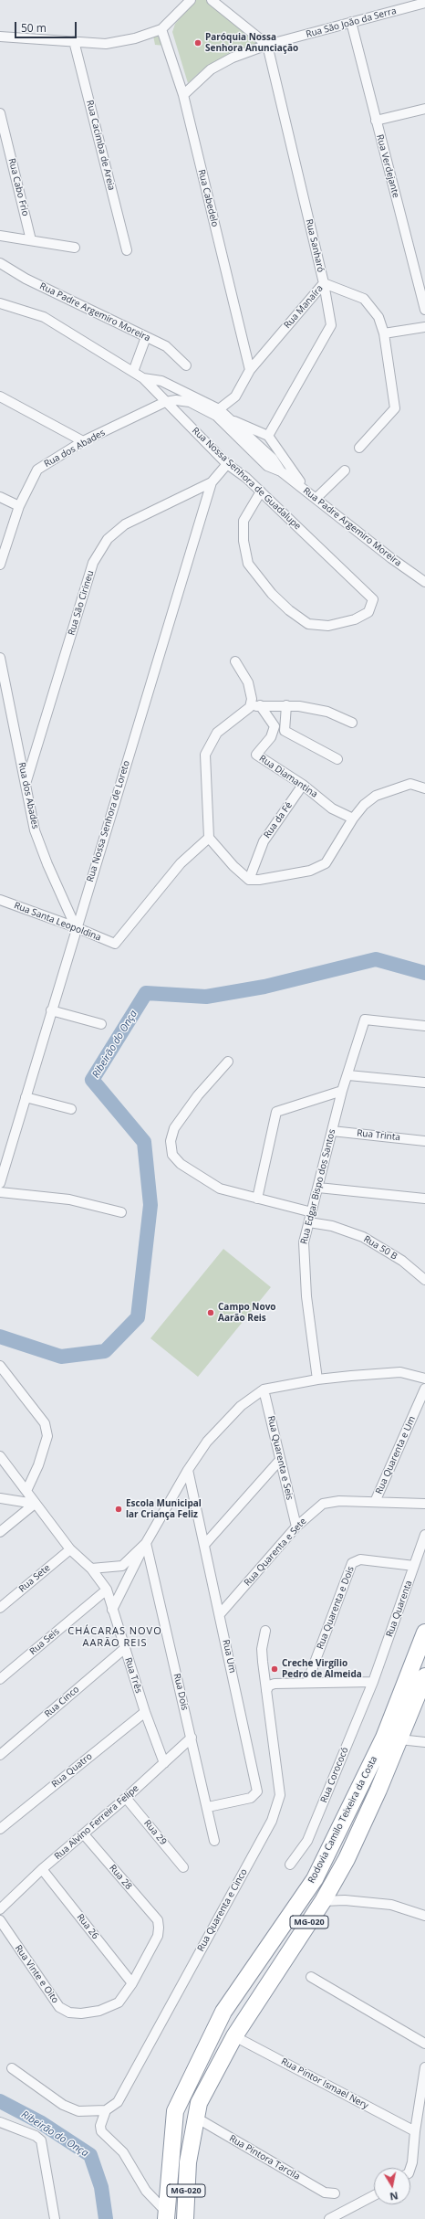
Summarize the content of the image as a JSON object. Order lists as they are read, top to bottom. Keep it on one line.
{"streets":{"highway":["Rodovia Camilo Teixeira da Costa","MG-020"],"street":["Rua São João da Serra","Rua Cacimba de Areia","Rua Verdejante","Rua Cabo Frio","Rua Cabedelo","Rua Sanharó","Rua Manaíra","Rua Padre Argemiro Moreira","Rua dos Abades","Rua Nossa Senhora de Guadalupe","Rua São Cirineu","Rua Diamantina","Rua da Fé","Rua Nossa Senhora de Loreto","Rua Santa Leopoldina","Rua Trinta","Rua Edgar Bispo dos Santos","Rua 50 B","Rua Quarenta e Um","Rua Quarenta e Seis","Rua Quarenta e Sete","Rua Sete","Rua Quarenta e Dois","Rua Quarenta","Rua Seis","Rua Um","Rua Três","Rua Dois","Rua Cinco","Rua Quatro","Rua Corococó","Rua Alvino Ferreira Felipe","Rua 29","Rua 28","Rua Quarenta e Cinco","Rua 26","Rua Vinte e Oito","Rua Pintor Ismael Nery","Rua Pintora Tarcila"]},"crossings":[["Rua São João da Serra","Rua Verdejante"],["Rua São João da Serra","Rua Cabedelo"],["Rua São João da Serra","Rua Sanharó"],["Rua Cabedelo","Rua Manaíra"],["Rua Sanharó","Rua Manaíra"],["Rua Sanharó","Rua Padre Argemiro Moreira"],["Rua Manaíra","Rua Padre Argemiro Moreira"],["Rua Padre Argemiro Moreira","Rua dos Abades"],["Rua Padre Argemiro Moreira","Rua Nossa Senhora de Guadalupe"],["Rua dos Abades","Rua Nossa Senhora de Guadalupe"],["Rua dos Abades","Rua São Cirineu"],["Rua dos Abades","Rua Nossa Senhora de Loreto"],["Rua dos Abades","Rua Santa Leopoldina"],["Rua Nossa Senhora de Guadalupe","Rua Nossa Senhora de Loreto"],["Rua São Cirineu","Rua Nossa Senhora de Loreto"],["Rua Diamantina","Rua da Fé"],["Rua Nossa Senhora de Loreto","Rua Santa Leopoldina"],["Rua Trinta","Rua Edgar Bispo dos Santos"],["Rua Edgar Bispo dos Santos","Rua 50 B"],["Rua Quarenta e Um","Rua Quarenta e Sete"],["Rua Quarenta e Seis","Rua Quarenta e Sete"],["Rua Quarenta e Sete","Rua Um"],["Rua Sete","Rua Três"],["Rua Quarenta e Dois","Rua Quarenta"],["Rua Quarenta","Rua Corococó"],["Rua Seis","Rua Três"],["Rua Um","Rua Dois"],["Rua Três","Rua Cinco"],["Rua Três","Rua Quatro"],["Rua Três","Rua Alvino Ferreira Felipe"],["Rua Dois","Rua Alvino Ferreira Felipe"],["Rodovia Camilo Teixeira da Costa","Rua Pintor Ismael Nery"],["Rodovia Camilo Teixeira da Costa","Rua Pintora Tarcila"],["Rua Alvino Ferreira Felipe","Rua 29"],["Rua Alvino Ferreira Felipe","Rua 28"],["Rua Alvino Ferreira Felipe","Rua 26"],["Rua 28","Rua Vinte e Oito"],["Rua 26","Rua Vinte e Oito"]],"districts":["CHÁCARAS NOVO AARÃO REIS"],"water":["Ribeirão do Onça"],"places":["Paróquia Nossa Senhora Anunciação","Campo Novo Aarão Reis","Escola Municipal lar Criança Feliz","Creche Virgílio Pedro de Almeida"],"scale_bar":"50 m","north":"bottom"}
